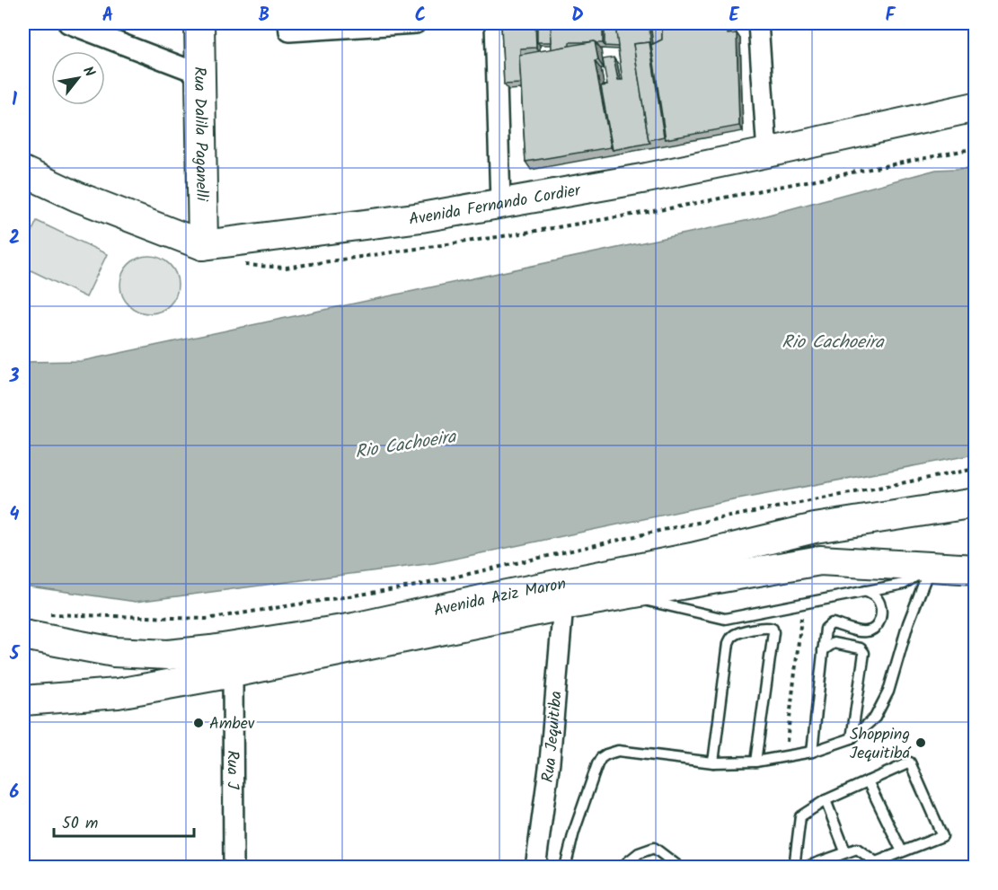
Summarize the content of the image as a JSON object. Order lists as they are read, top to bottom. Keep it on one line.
{"streets":{"main road":["Rua Dalila Paganelli","Avenida Fernando Cordier","Avenida Aziz Maron"],"street":["Rua Jequitiba","Rua J"]},"crossings":[["Rua Dalila Paganelli","Avenida Fernando Cordier"],["Avenida Aziz Maron","Rua Jequitiba"],["Avenida Aziz Maron","Rua J"]],"water":["Rio Cachoeira"],"places":["Ambev","Shopping Jequitibá"],"scale_bar":"50 m","north":"top right","grid":{"columns":["A","B","C","D","E","F"],"rows":["1","2","3","4","5","6"]}}
